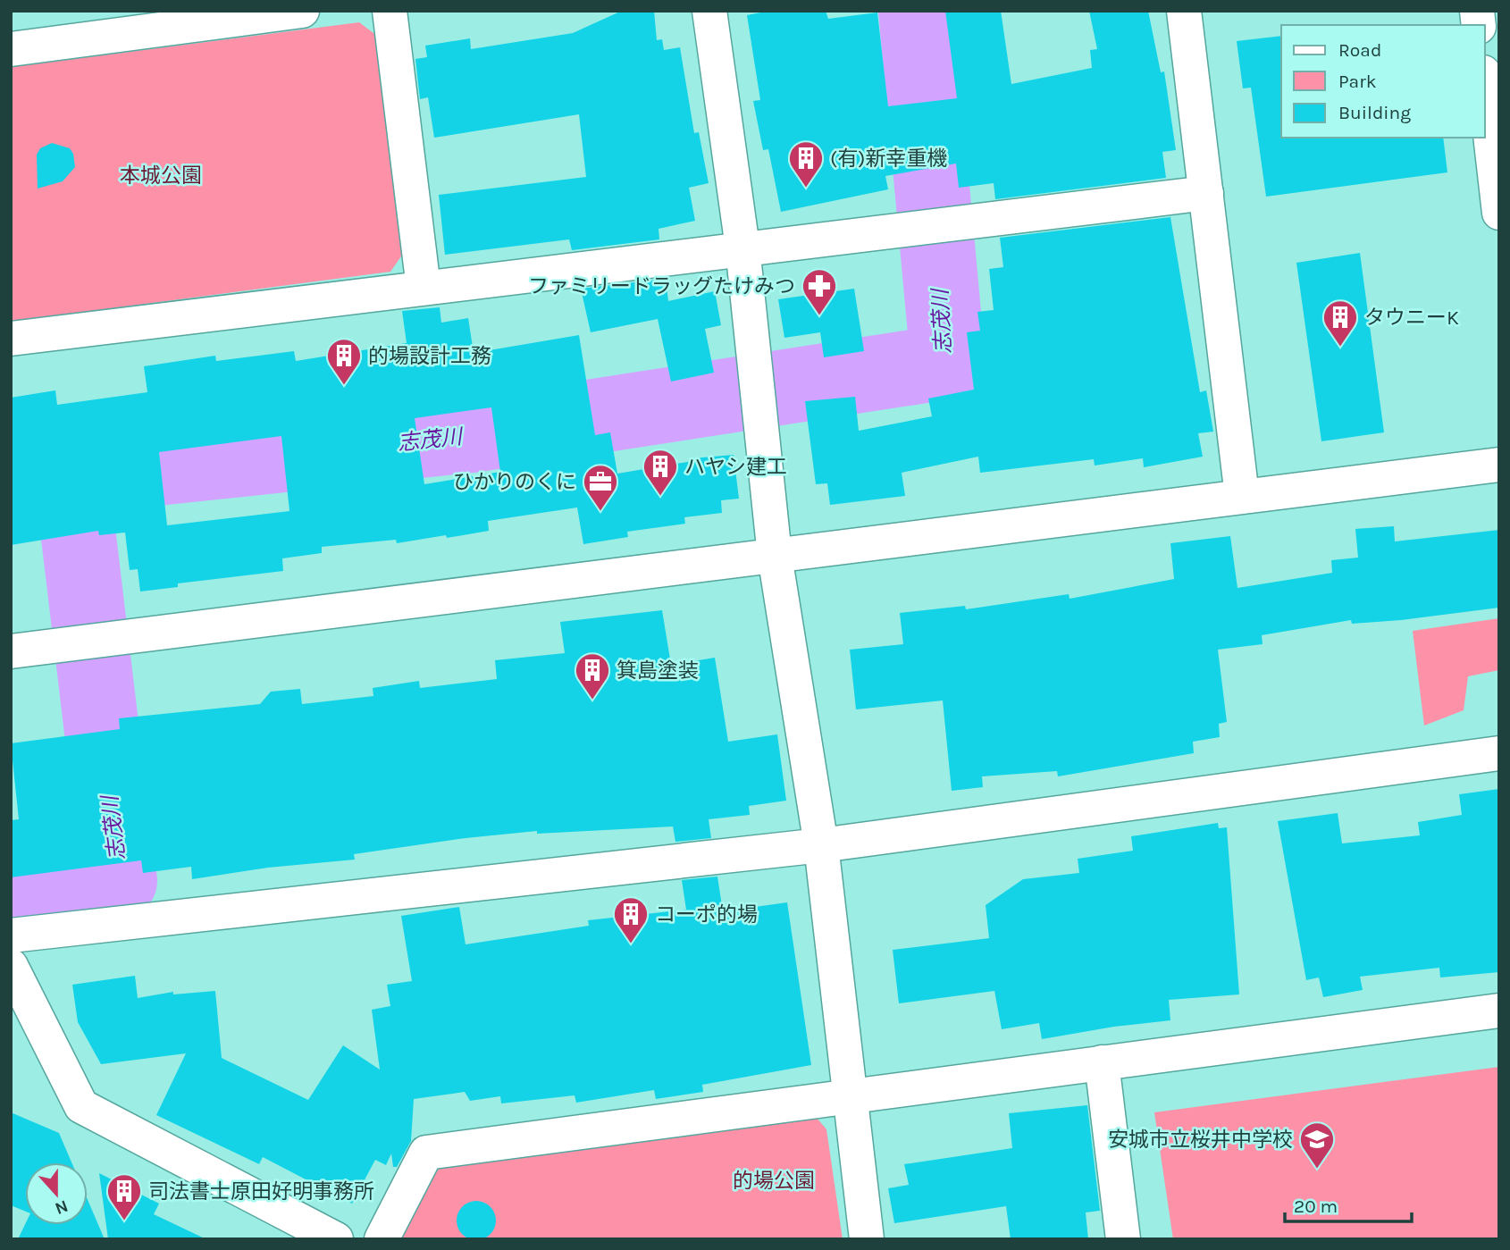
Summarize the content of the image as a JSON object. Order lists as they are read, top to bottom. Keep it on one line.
{"water":["志茂川"],"parks":["本城公園","的場公園"],"places":{"building":["(有)新幸重機","タウニーK","的場設計工務","ハヤシ建工","箕島塗装","コーポ的場","司法書士原田好明事務所"],"pharmacy":["ファミリードラッグたけみつ"],"office":["ひかりのくに"],"school or university":["安城市立桜井中学校"]},"legend":["Road","Park","Building"],"scale_bar":"20 m","north":"bottom"}
